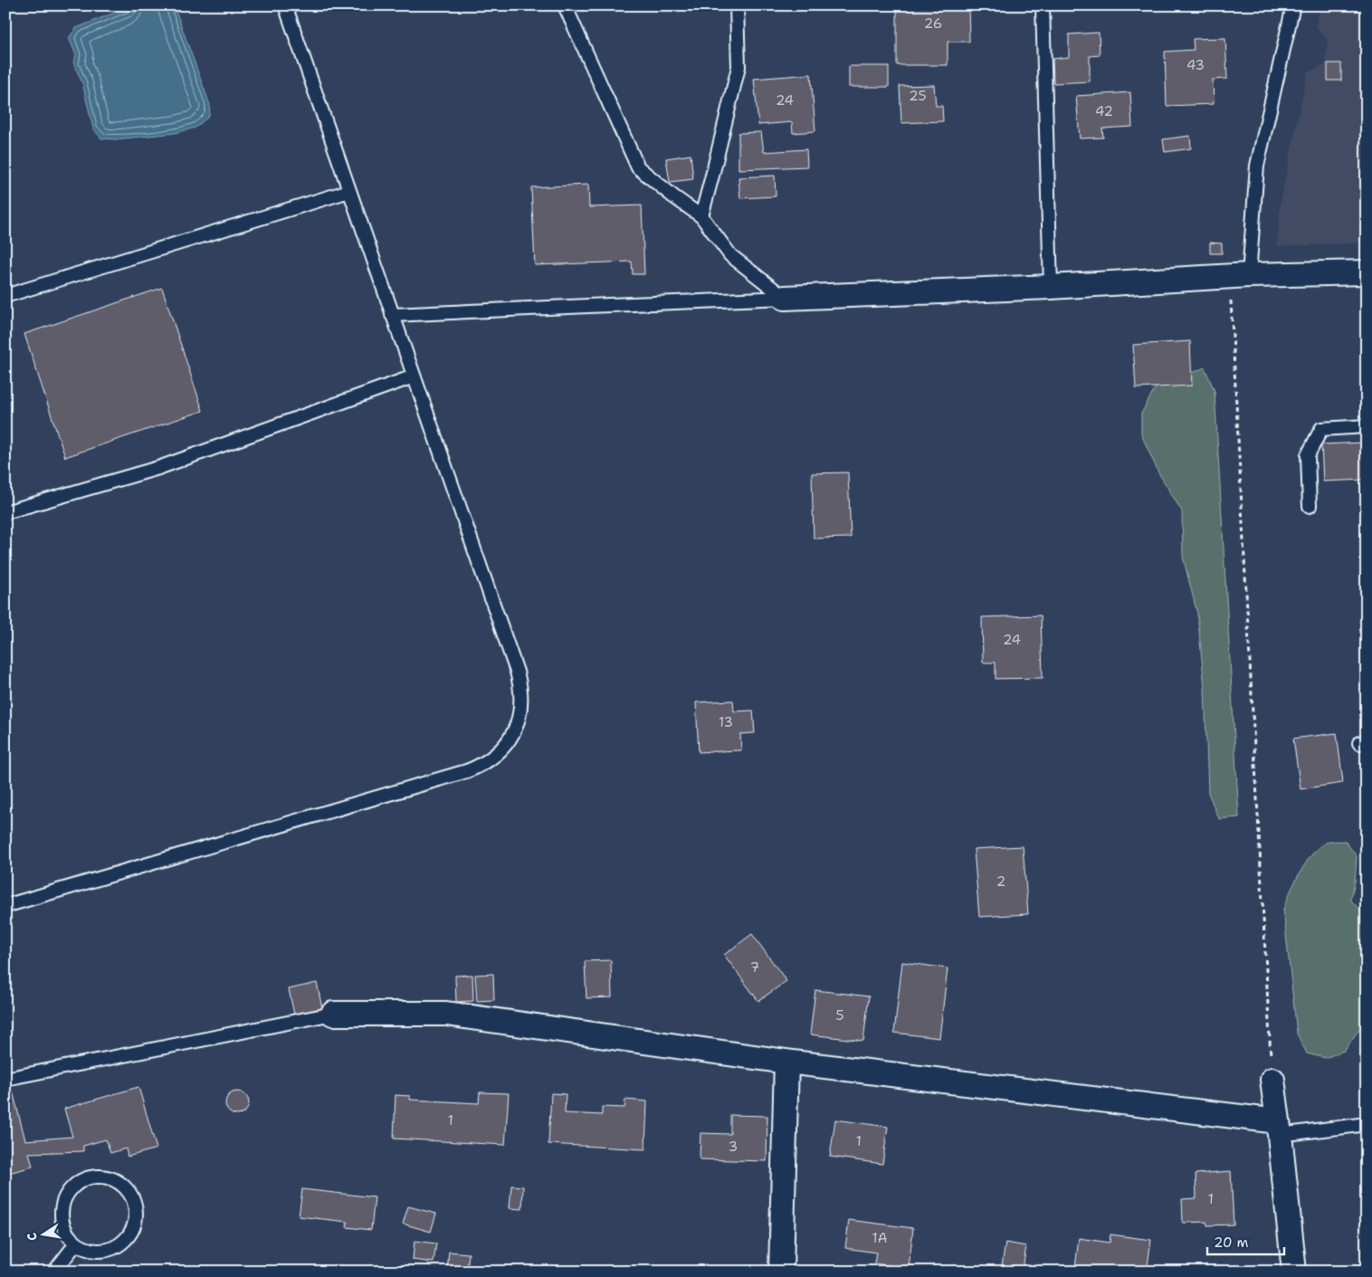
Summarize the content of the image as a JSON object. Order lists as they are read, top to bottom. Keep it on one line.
{"house_numbers":["26","43","25","24","42","24","13","2","7","5","1","1","3","1","1А"],"scale_bar":"20 m","north":"left"}
